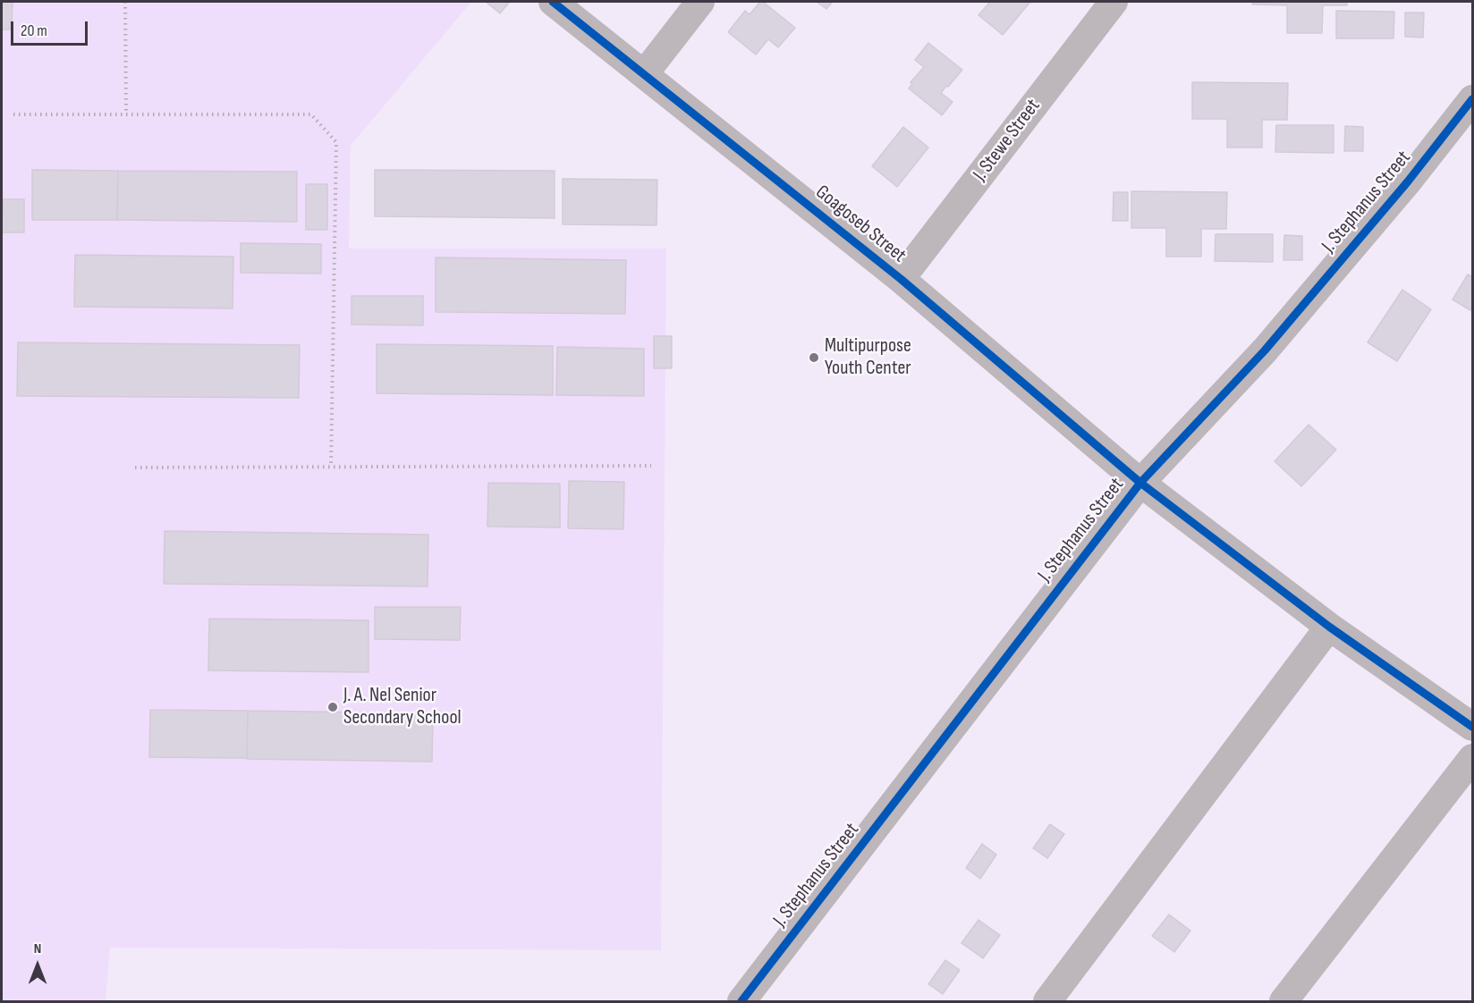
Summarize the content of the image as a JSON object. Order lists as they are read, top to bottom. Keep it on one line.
{"streets":{"street":["J. Stewe Street","J. Stephanus Street","Goagoseb Street"]},"crossings":[["J. Stewe Street","Goagoseb Street"],["J. Stephanus Street","Goagoseb Street"]],"places":["Multipurpose Youth Center","J. A. Nel Senior Secondary School"],"scale_bar":"20 m","north":"top"}
